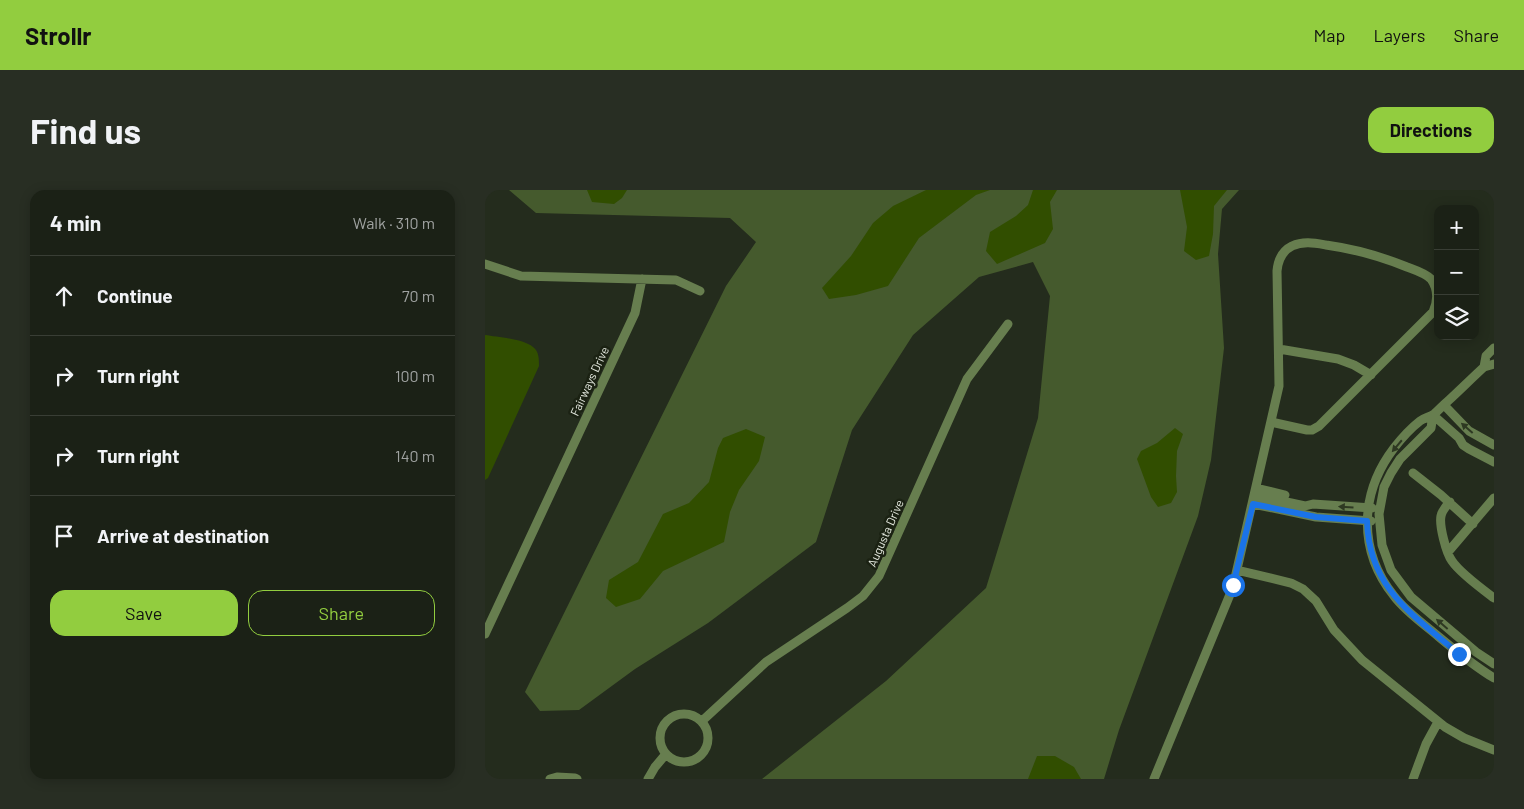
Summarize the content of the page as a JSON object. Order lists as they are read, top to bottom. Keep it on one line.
{"streets":{"street":["Fairways Drive","Augusta Drive"]},"page":{"header":"Strollr","nav":["Map","Layers","Share"],"buttons":["Directions",["Save","Share"]],"title":"Find us","heading":["4 min","Walk · 310 m"],"map_buttons":["+","−"],"list":[["Continue","70 m"],["Turn right","100 m"],["Turn right","140 m"],"Arrive at destination"]}}
